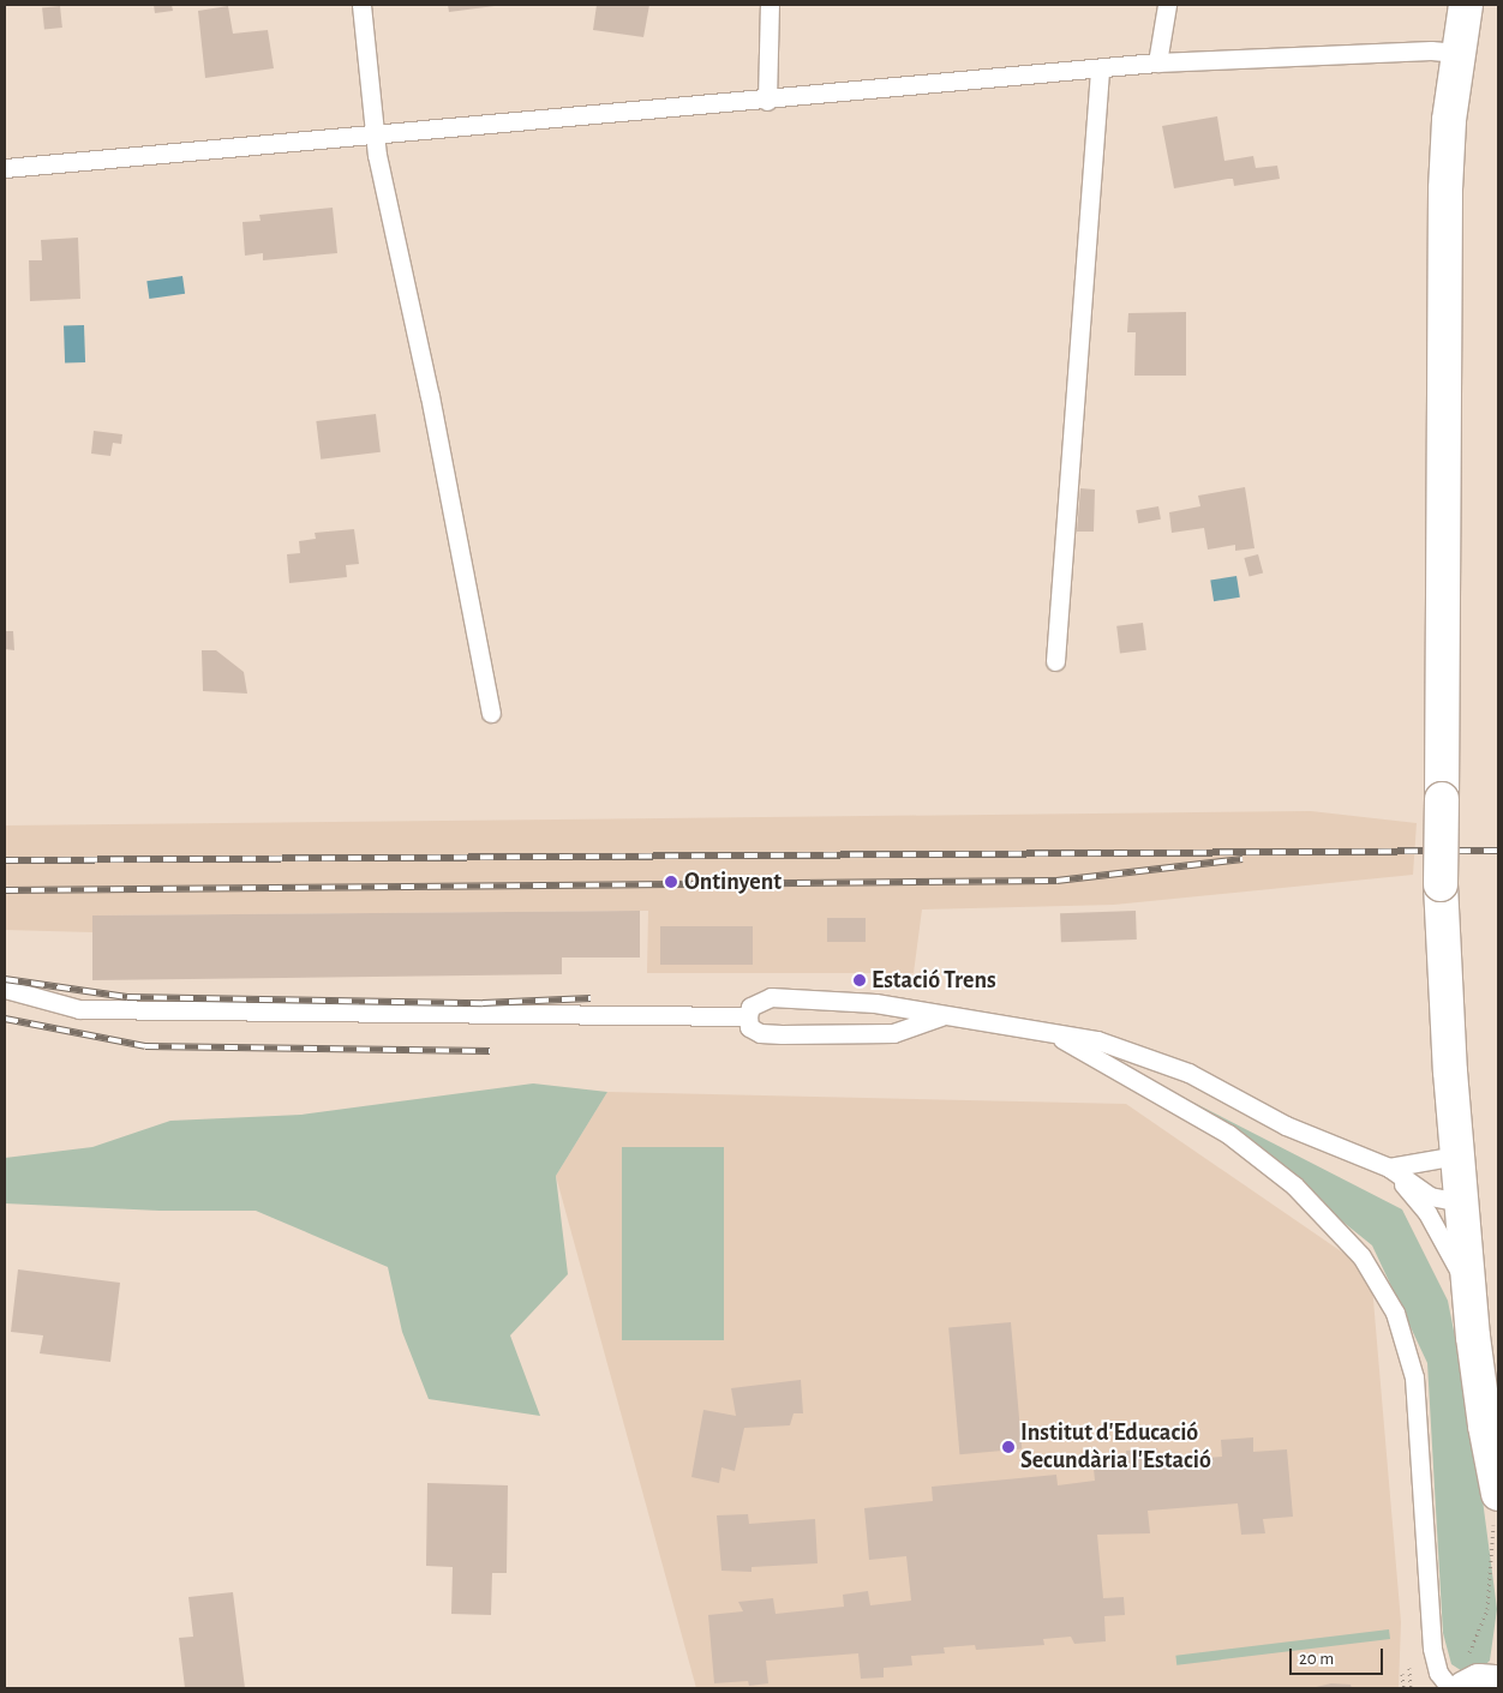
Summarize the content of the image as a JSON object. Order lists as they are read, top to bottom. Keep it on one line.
{"places":["Ontinyent","Estació Trens","Institut d'Educació Secundària l'Estació"],"scale_bar":"20 m"}
